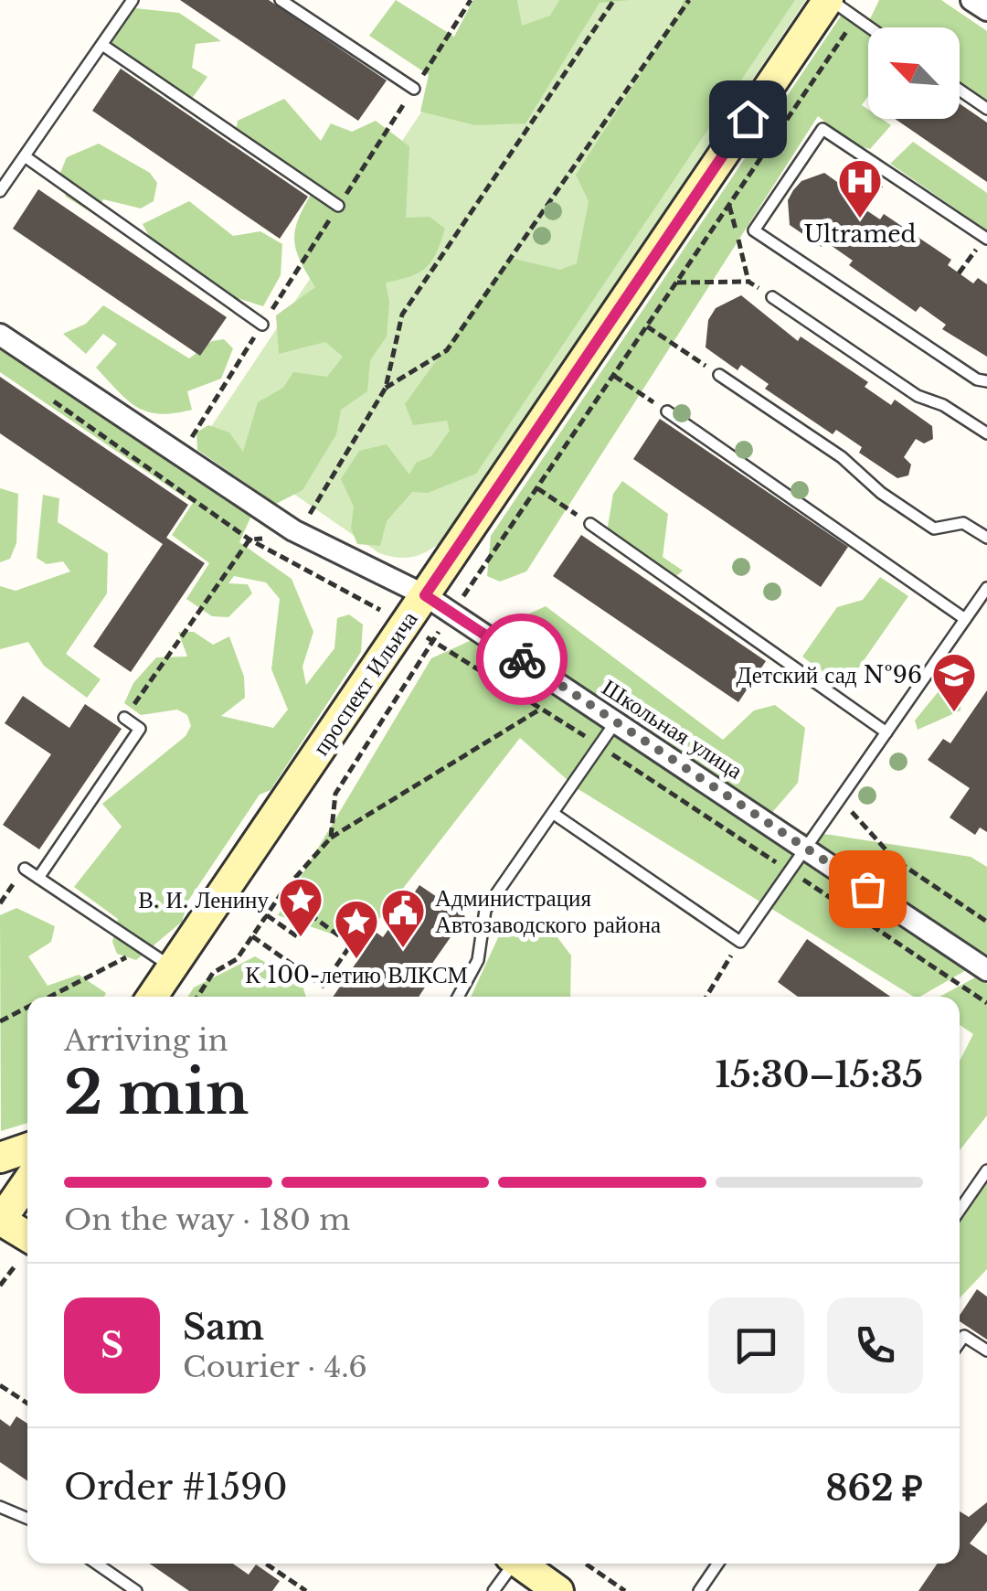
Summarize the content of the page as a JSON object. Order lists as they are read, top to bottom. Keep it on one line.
{"streets":{"street":["проспект Ильича","Школьная улица"]},"crossings":[["проспект Ильича","Школьная улица"]],"places":{"hospital":["Ultramed"],"school or university":["Детский сад №96"],"place":["В. И. Ленину","К 100-летию ВЛКСМ"],"public building":["Администрация Автозаводского района"]},"north":"top left","page":{"heading":["2 min","Arriving in","15:30–15:35"],"panel":["Sam","Courier · 4.6","Order #1590","862 ₽"],"bar":"On the way · 180 m","round":"S"}}
